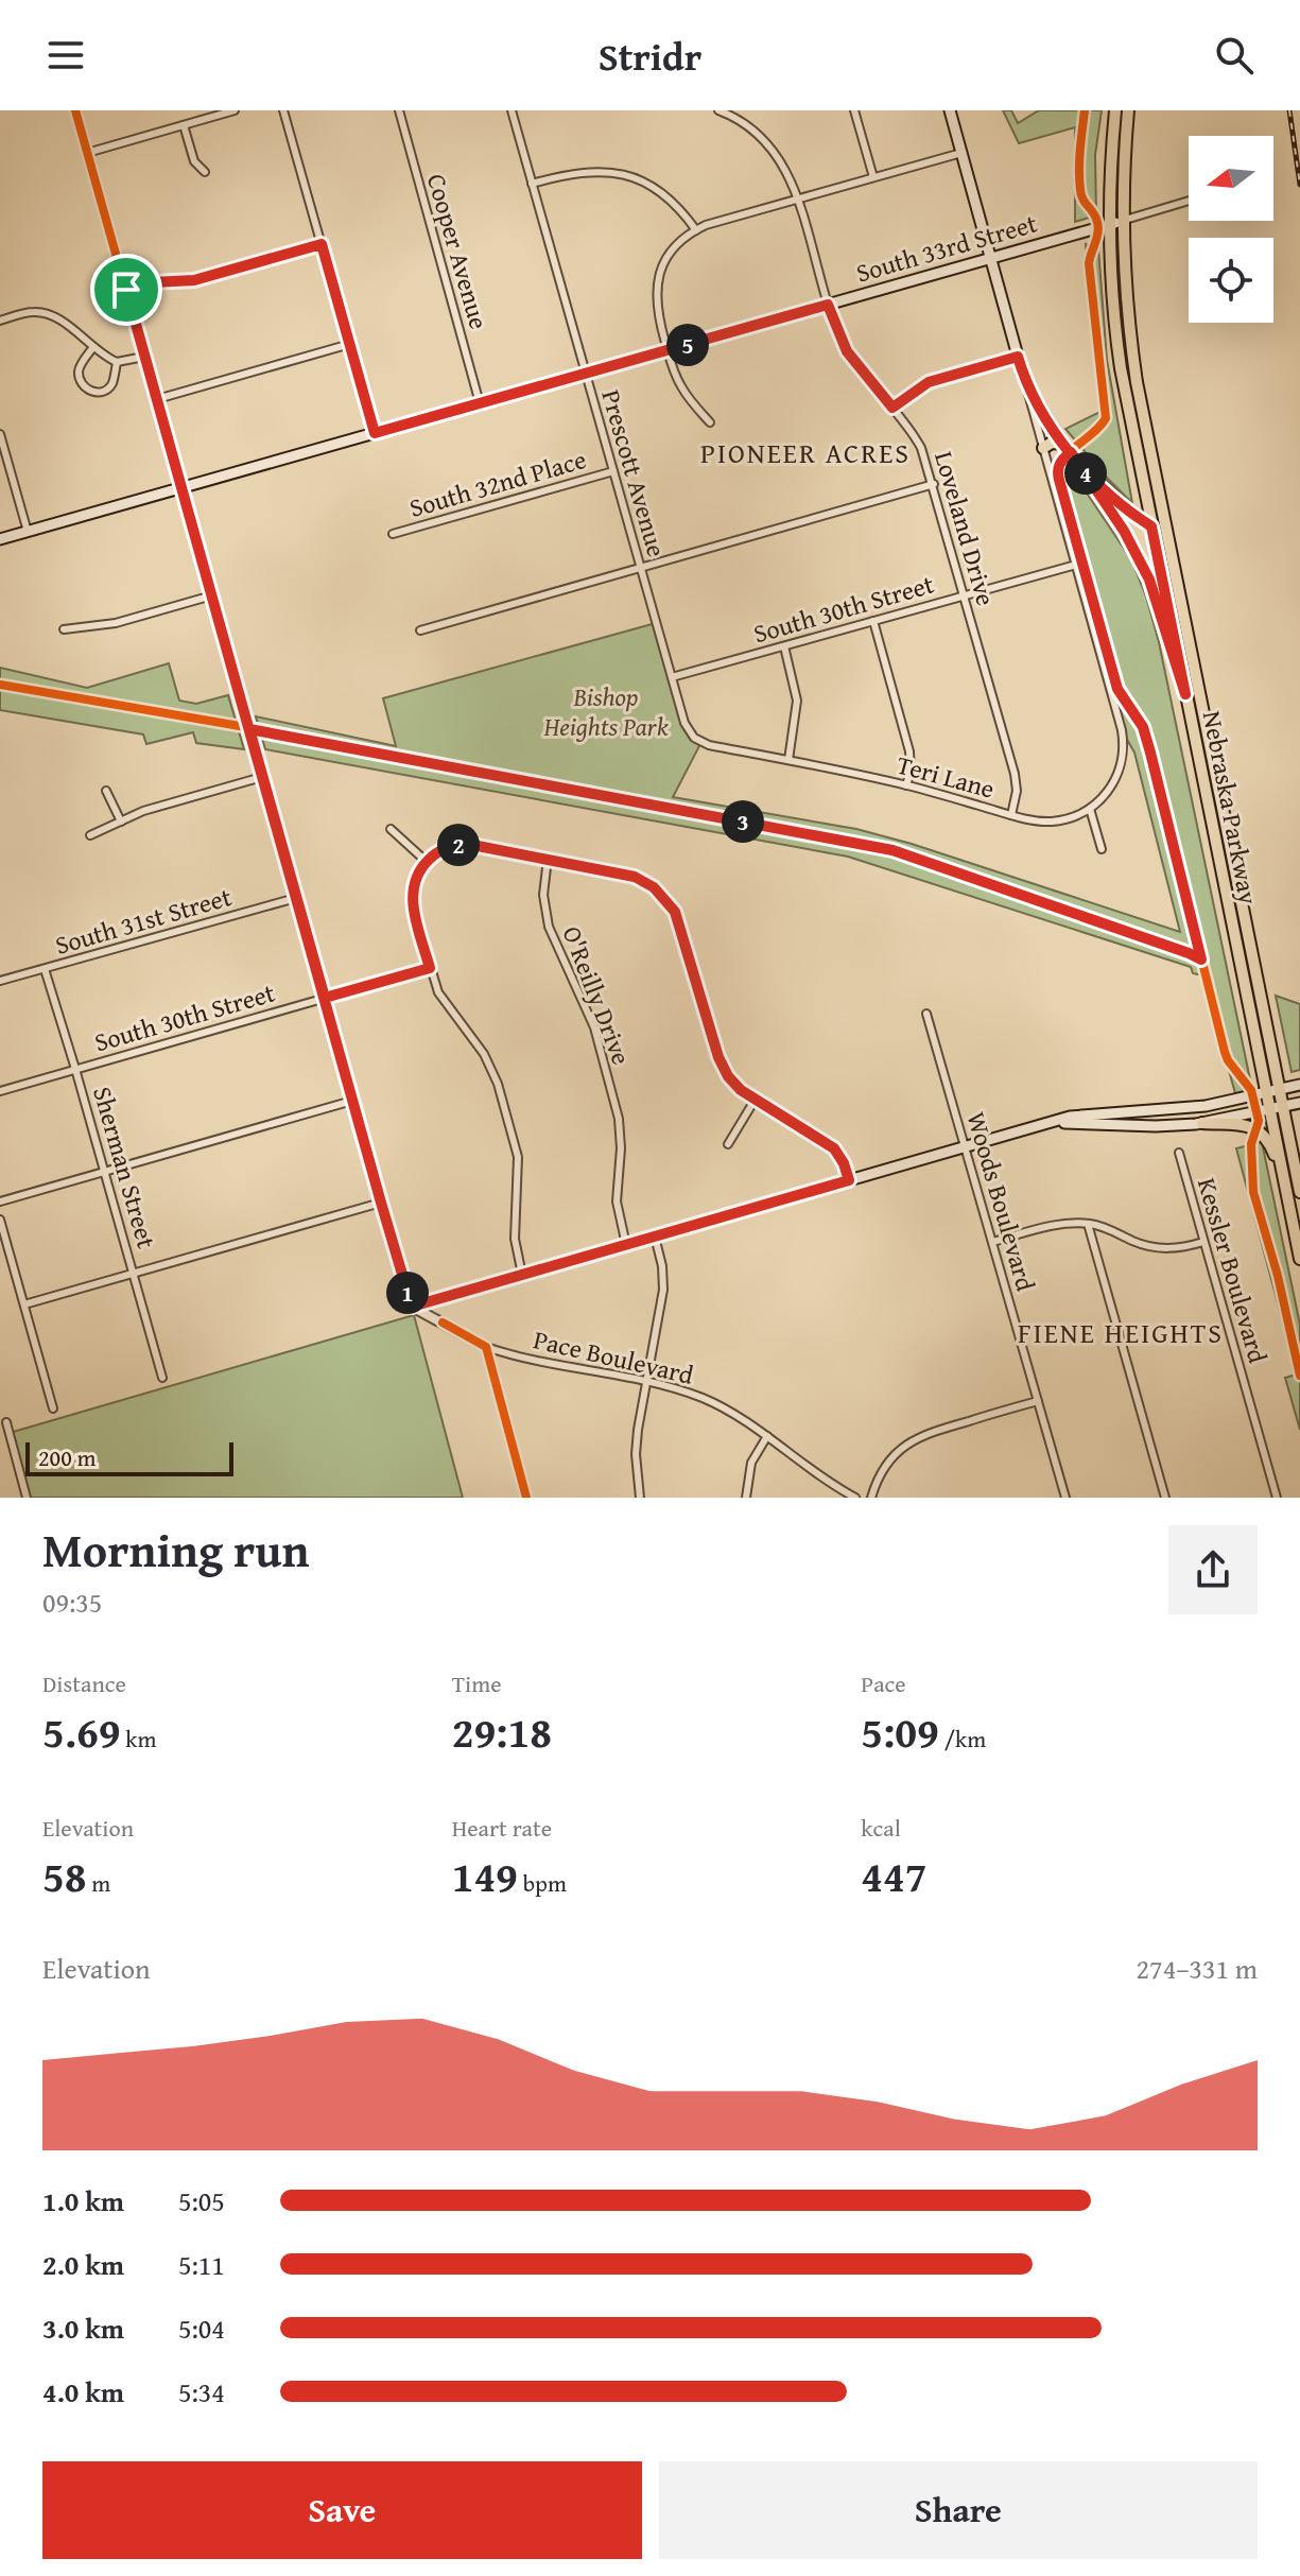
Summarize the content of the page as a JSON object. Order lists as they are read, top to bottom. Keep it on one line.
{"streets":{"main road":["South 33rd Street","Nebraska Parkway"],"street":["Cooper Avenue","Prescott Avenue","South 32nd Place","Loveland Drive","South 30th Street","Teri Lane","South 31st Street","O'Reilly Drive","Sherman Street","Woods Boulevard","Kessler Boulevard","Pace Boulevard"]},"crossings":[["South 33rd Street","Cooper Avenue"],["South 33rd Street","Prescott Avenue"],["South 33rd Street","Loveland Drive"],["South 33rd Street","Nebraska Parkway"],["Prescott Avenue","South 32nd Place"],["Prescott Avenue","South 30th Street"],["Prescott Avenue","Teri Lane"],["Loveland Drive","South 30th Street"],["Loveland Drive","Teri Lane"],["South 30th Street","Sherman Street"],["South 31st Street","Sherman Street"]],"districts":["PIONEER ACRES","FIENE HEIGHTS"],"parks":["Bishop Heights Park"],"scale_bar":"200 m","north":"left","page":{"header":"Stridr","pins":["5","4","3","2","1"],"scale":"200 m","heading":["Morning run","09:35"],"stats":[["Distance","5.69 km"],["Time","29:18"],["Pace","5:09 /km"],["Elevation","58 m"],["Heart rate","149 bpm"],["kcal","447"]],"chart":["Elevation","274–331 m"],"list":[{"name":"1.0 km","note":"5:05"},{"name":"2.0 km","note":"5:11"},{"name":"3.0 km","note":"5:04"},{"name":"4.0 km","note":"5:34"}],"buttons":["Save","Share"]}}
